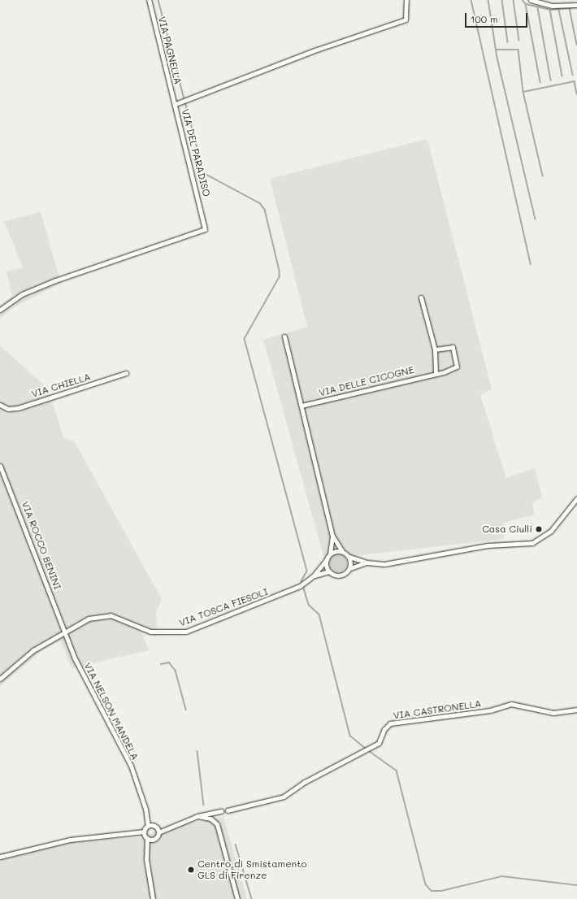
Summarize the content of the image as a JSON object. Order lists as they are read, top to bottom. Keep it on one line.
{"streets":{"street":["VIA PAGNELLA","VIA DEL PARADISO","VIA DELLE CICOGNE","VIA CHIELLA","VIA ROCCO BENINI","VIA TOSCA FIESOLI","VIA CASTRONELLA","VIA NELSON MANDELA"]},"crossings":[["VIA PAGNELLA","VIA DEL PARADISO"],["VIA ROCCO BENINI","VIA TOSCA FIESOLI"],["VIA ROCCO BENINI","VIA NELSON MANDELA"],["VIA TOSCA FIESOLI","VIA NELSON MANDELA"]],"places":["Casa Ciulli","Centro di Smistamento GLS di Firenze"],"scale_bar":"100 m"}
